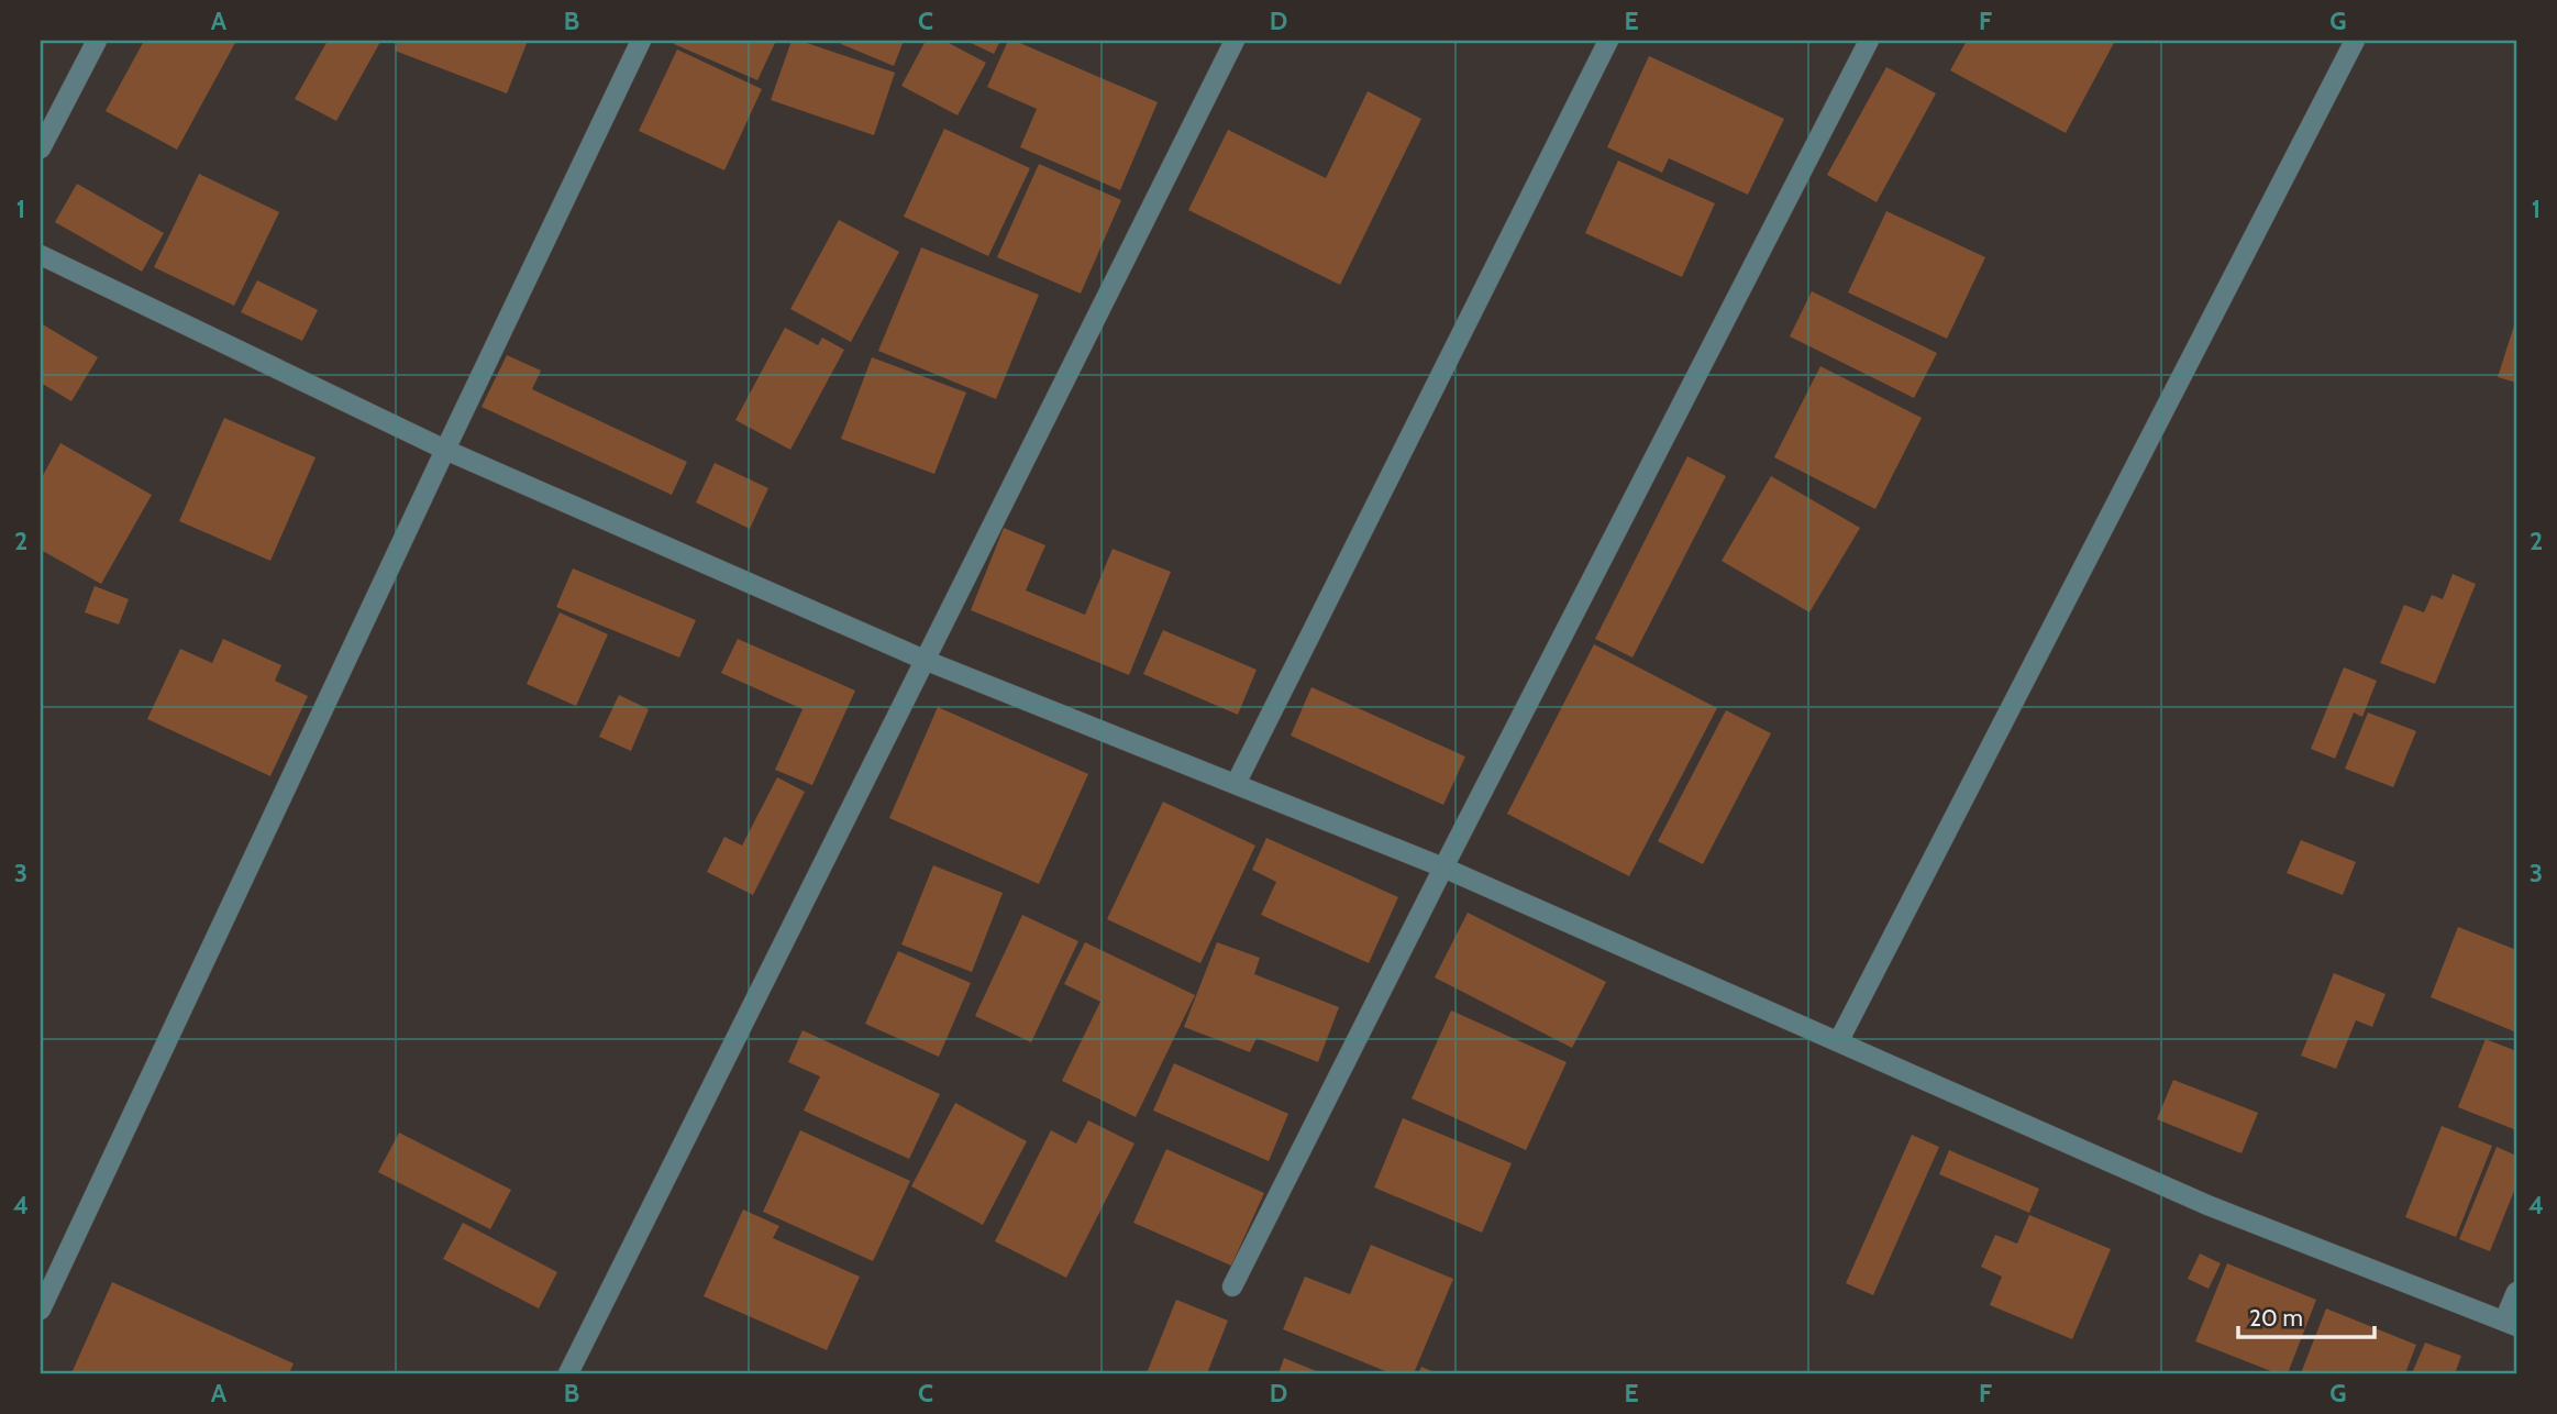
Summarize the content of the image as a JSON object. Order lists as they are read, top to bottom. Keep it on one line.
{"scale_bar":"20 m","grid":{"columns":["A","B","C","D","E","F","G"],"rows":["1","2","3","4"]}}
